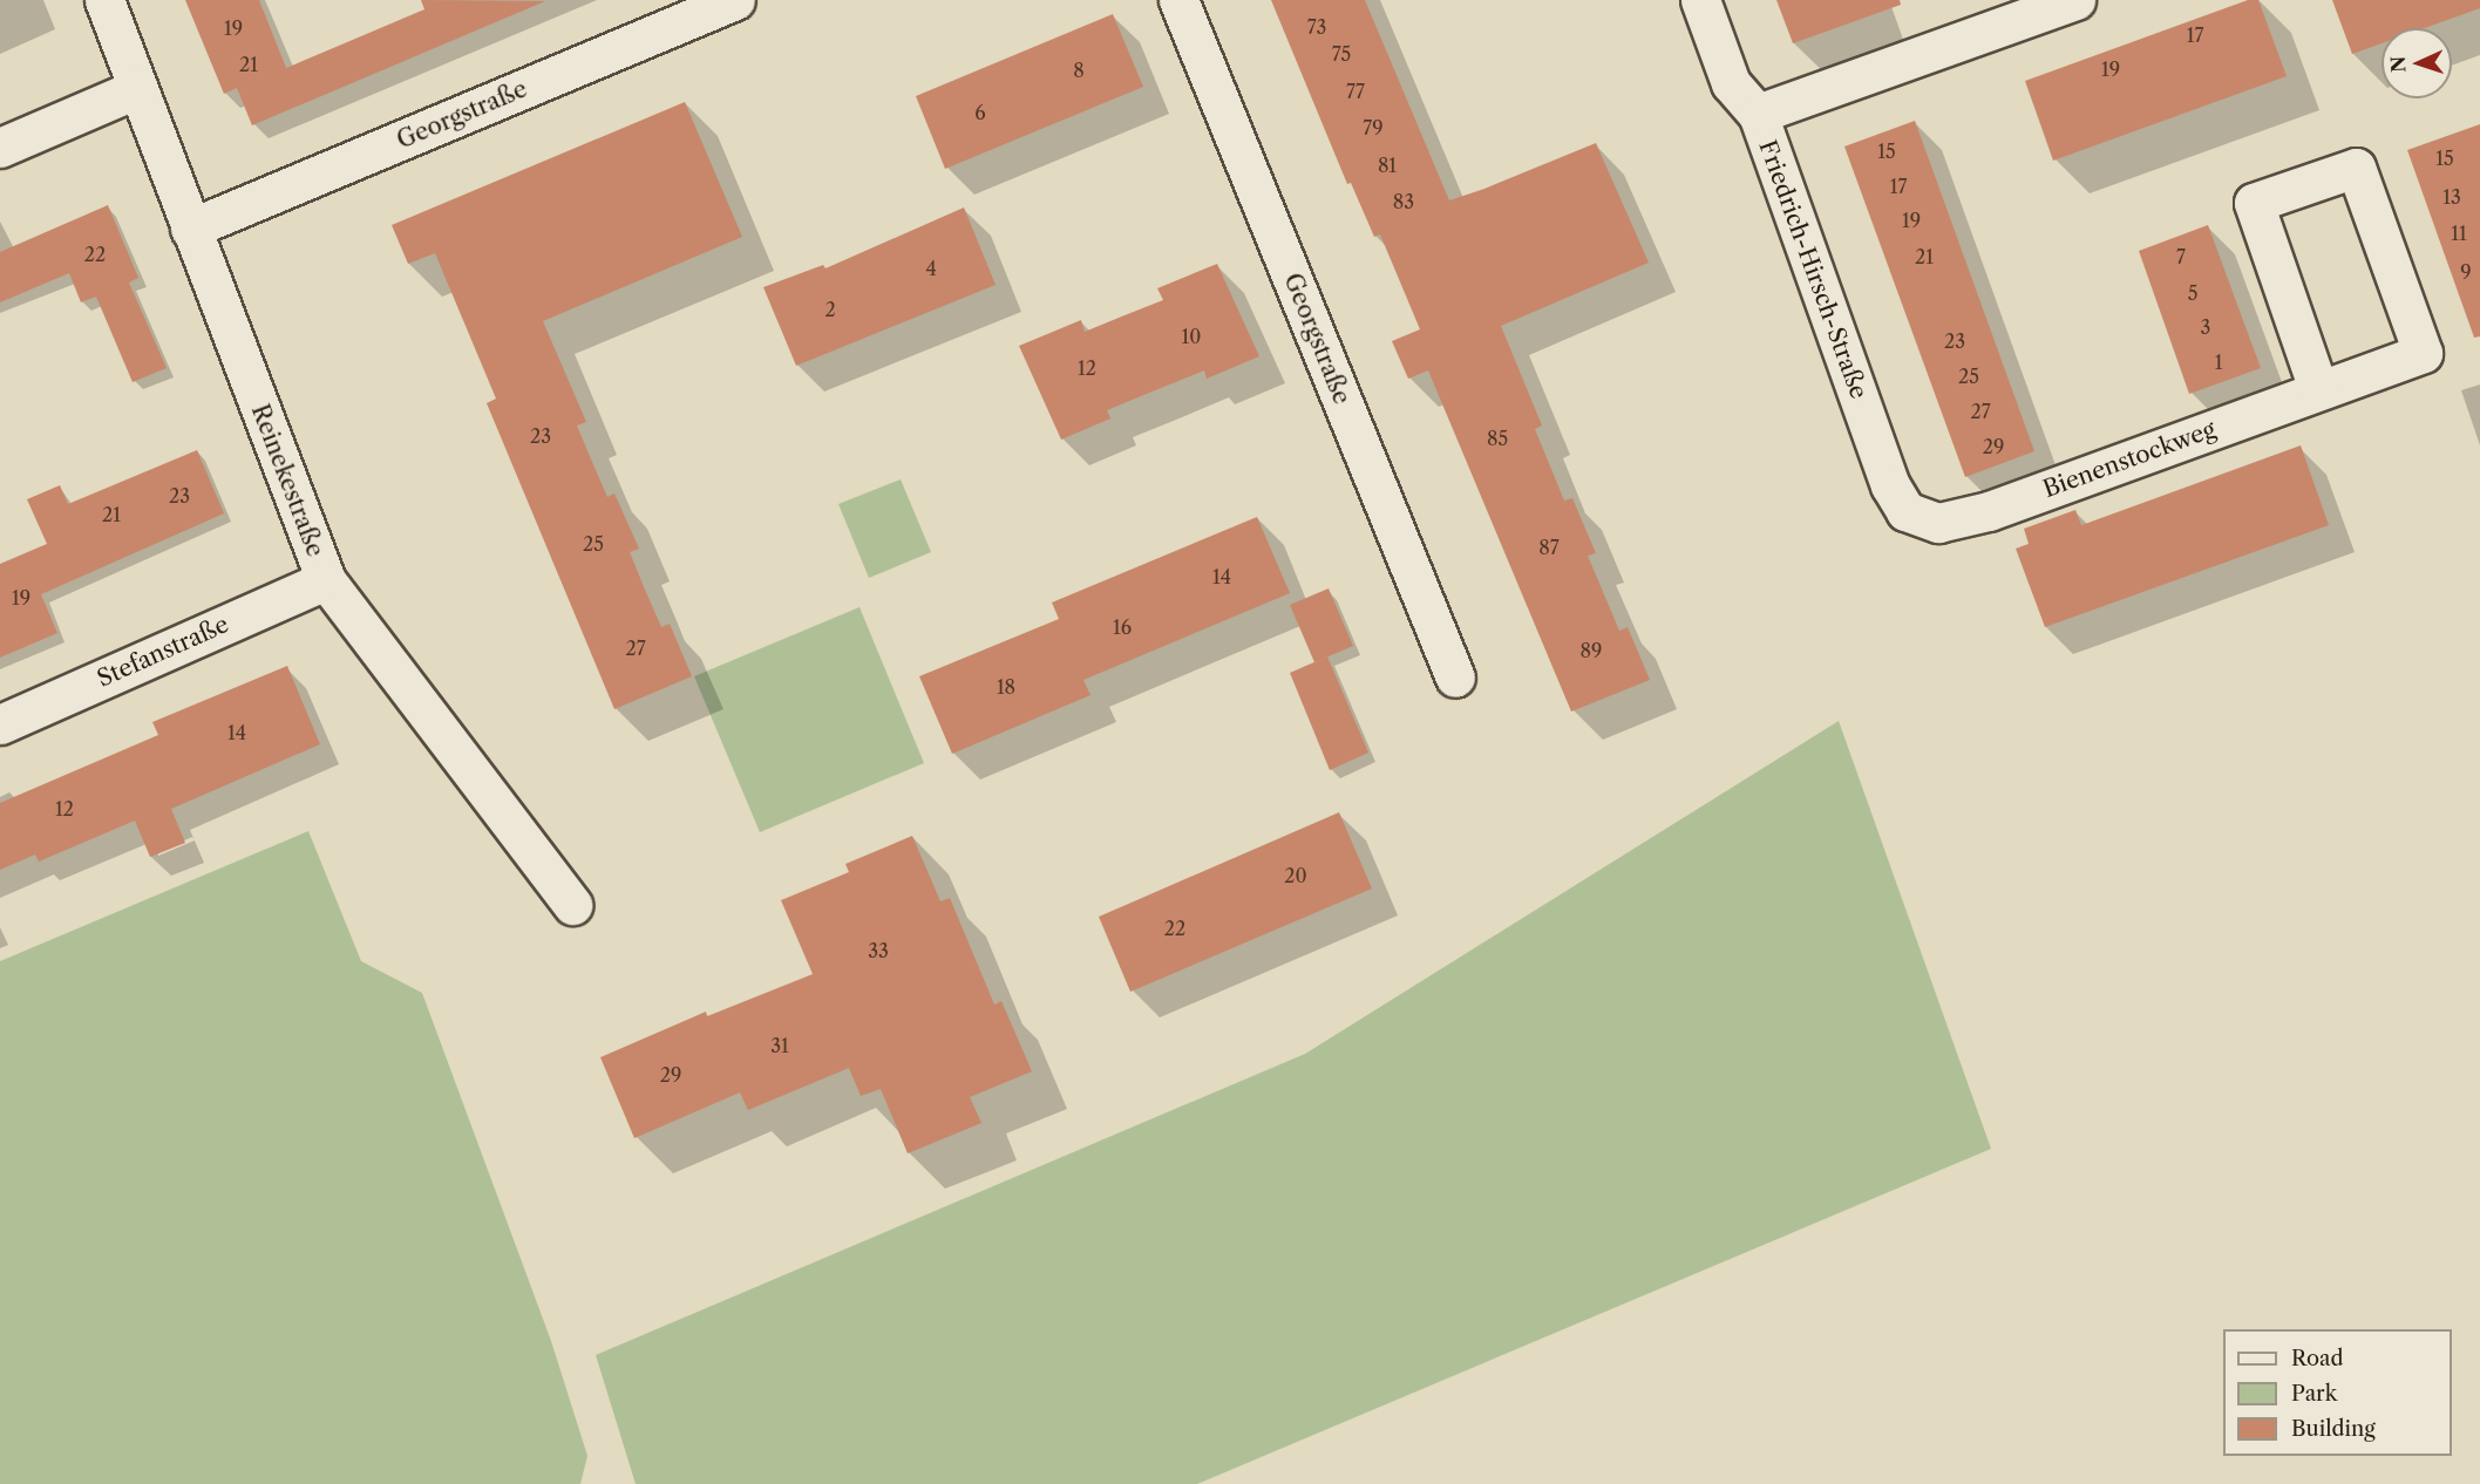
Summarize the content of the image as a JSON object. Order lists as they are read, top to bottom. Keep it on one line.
{"streets":{"street":["Georgstraße","Friedrich-Hirsch-Straße","Bienenstockweg","Reinekestraße","Stefanstraße"]},"crossings":[["Georgstraße","Reinekestraße"],["Friedrich-Hirsch-Straße","Bienenstockweg"],["Reinekestraße","Stefanstraße"]],"house_numbers":["73","19","17","75","21","19","8","77","6","79","15","15","81","17","13","83","19","11","22","21","7","4","9","5","2","3","10","23","1","12","25","27","23","85","29","23","21","25","87","14","19","16","27","89","18","14","12","20","22","33","31","29"],"legend":["Road","Park","Building"],"north":"left"}
